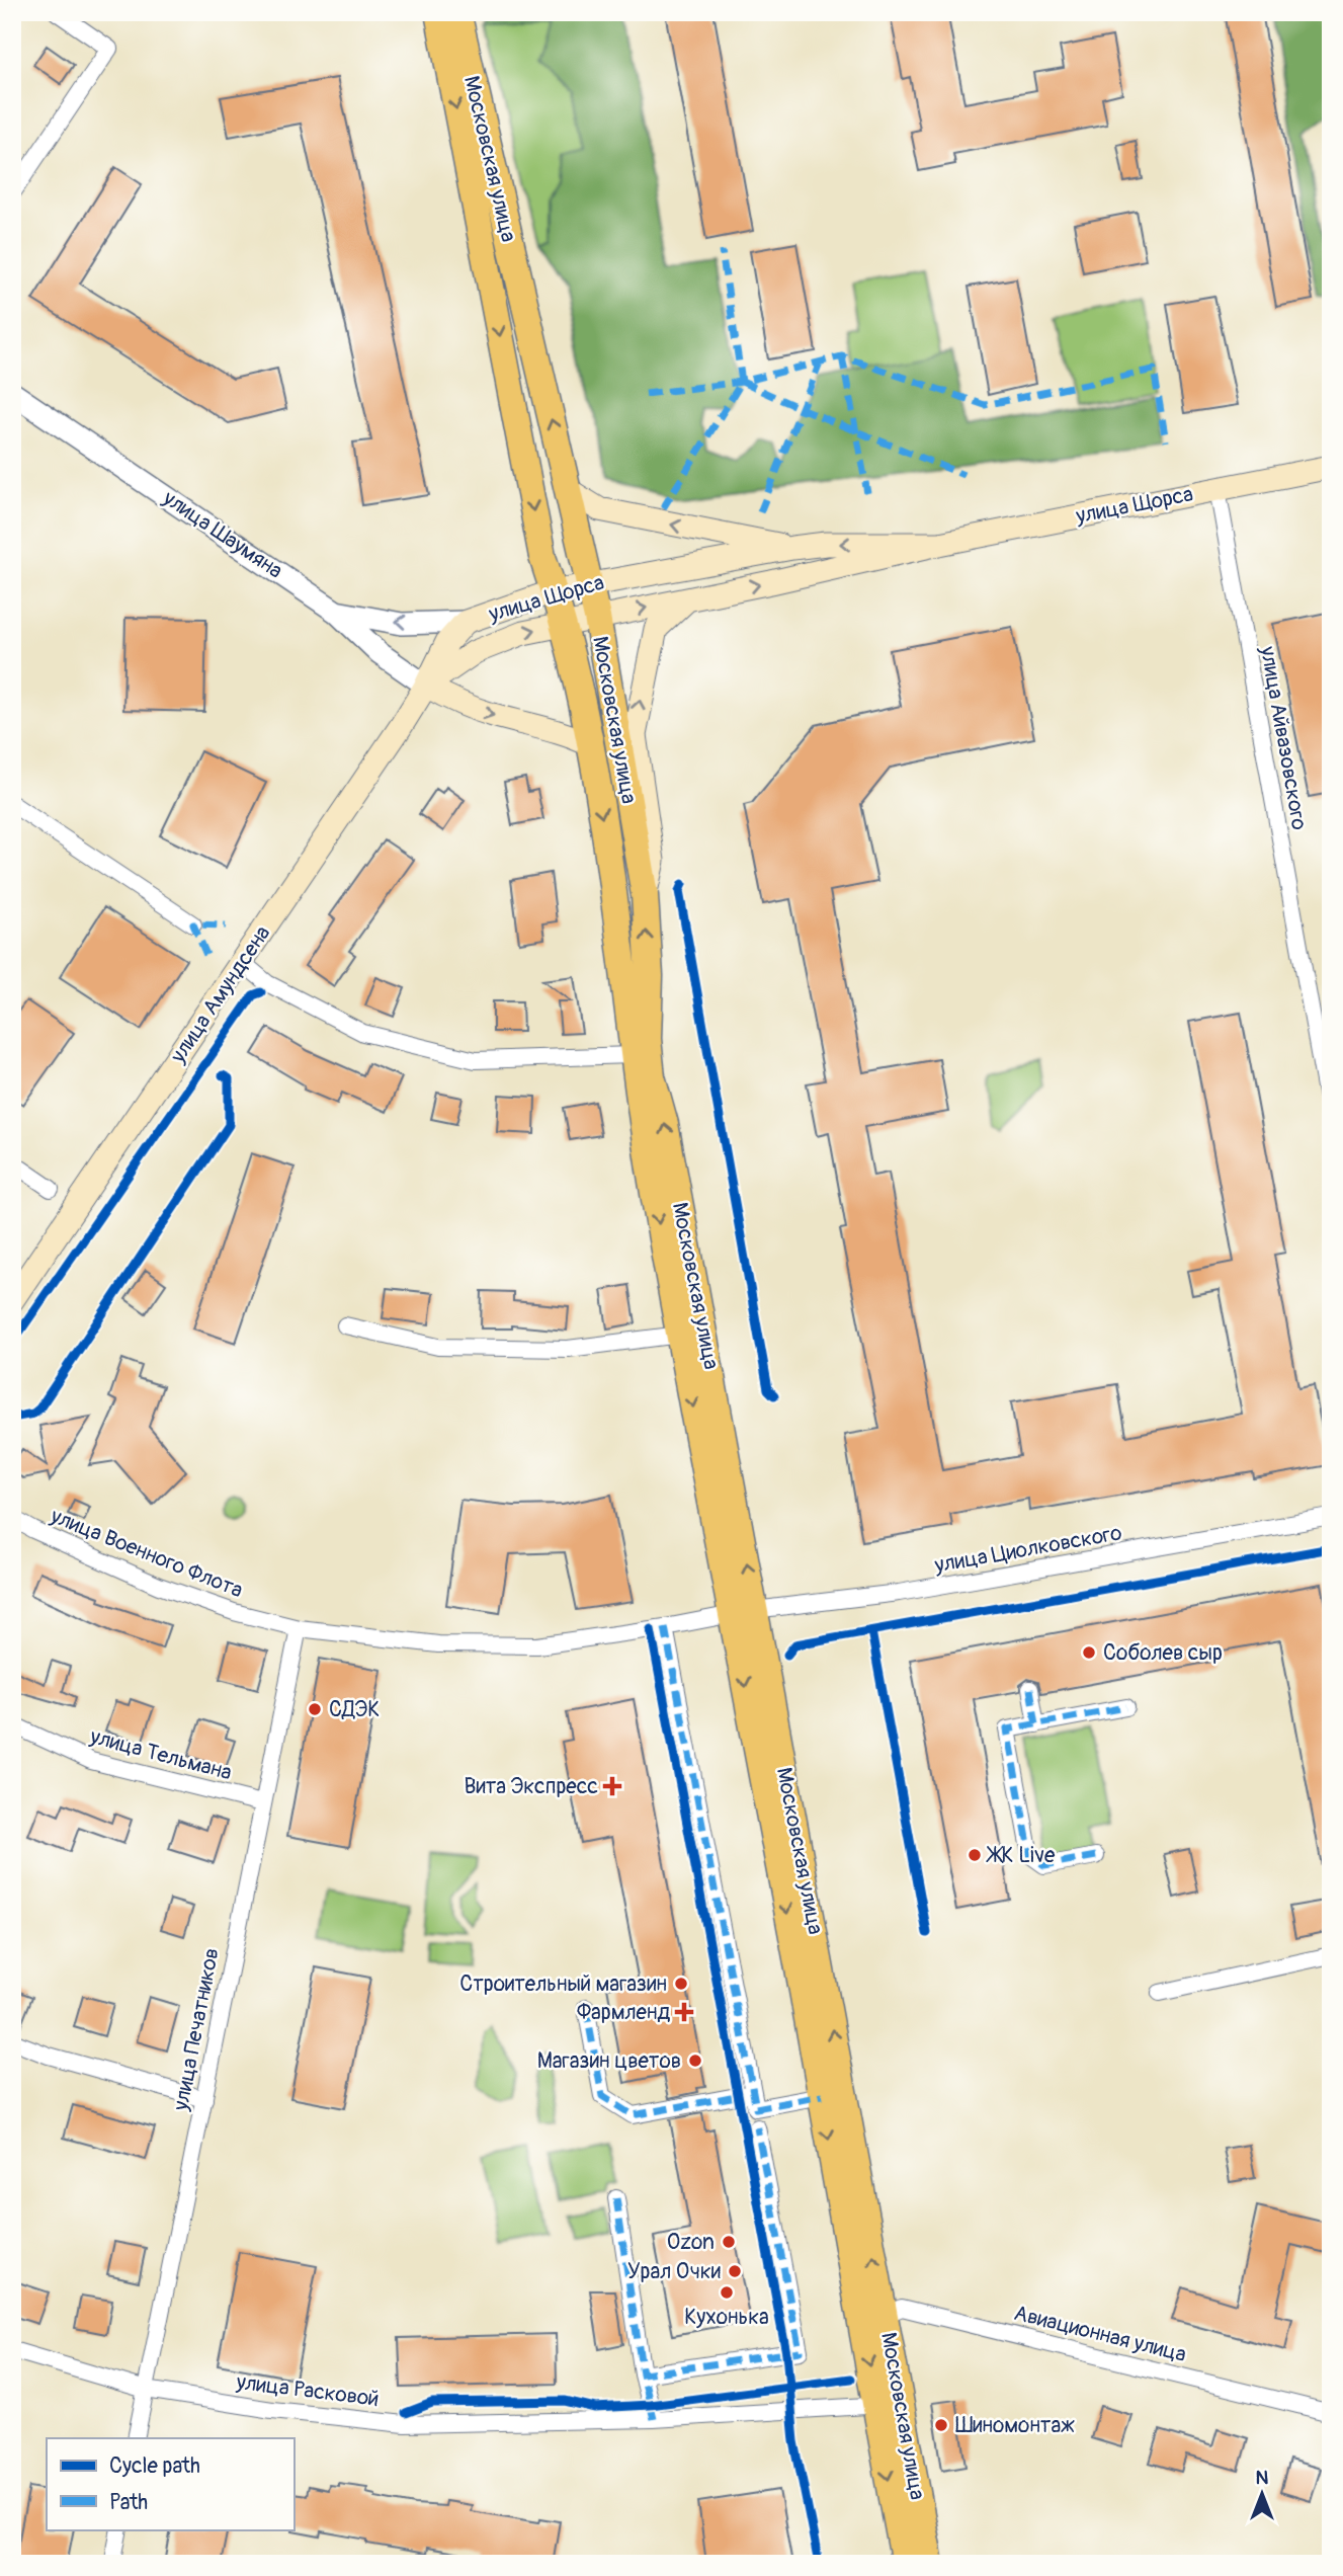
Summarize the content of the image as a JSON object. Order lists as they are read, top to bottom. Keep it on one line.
{"streets":{"main road":["Московская улица","улица Щорса","улица Амундсена"],"street":["улица Шаумяна","улица Айвазовского","улица Циолковского","улица Военного Флота","улица Тельмана","улица Печатников","Авиационная улица","улица Расковой"]},"crossings":[["Московская улица","улица Щорса"],["Московская улица","улица Циолковского"],["Московская улица","улица Военного Флота"],["Московская улица","Авиационная улица"],["Московская улица","улица Расковой"],["улица Щорса","улица Шаумяна"],["улица Щорса","улица Айвазовского"],["улица Щорса","улица Амундсена"],["улица Шаумяна","улица Амундсена"],["улица Циолковского","улица Военного Флота"],["улица Военного Флота","улица Печатников"],["улица Тельмана","улица Печатников"],["улица Печатников","улица Расковой"]],"places":{"other":["Соболев сыр","СДЭК","ЖК Live","Строительный магазин","Магазин цветов","Ozon","Урал Очки","Кухонька","Шиномонтаж"],"health":["Вита Экспресс","Фармленд"]},"legend":["Cycle path","Path"],"north":"top"}
